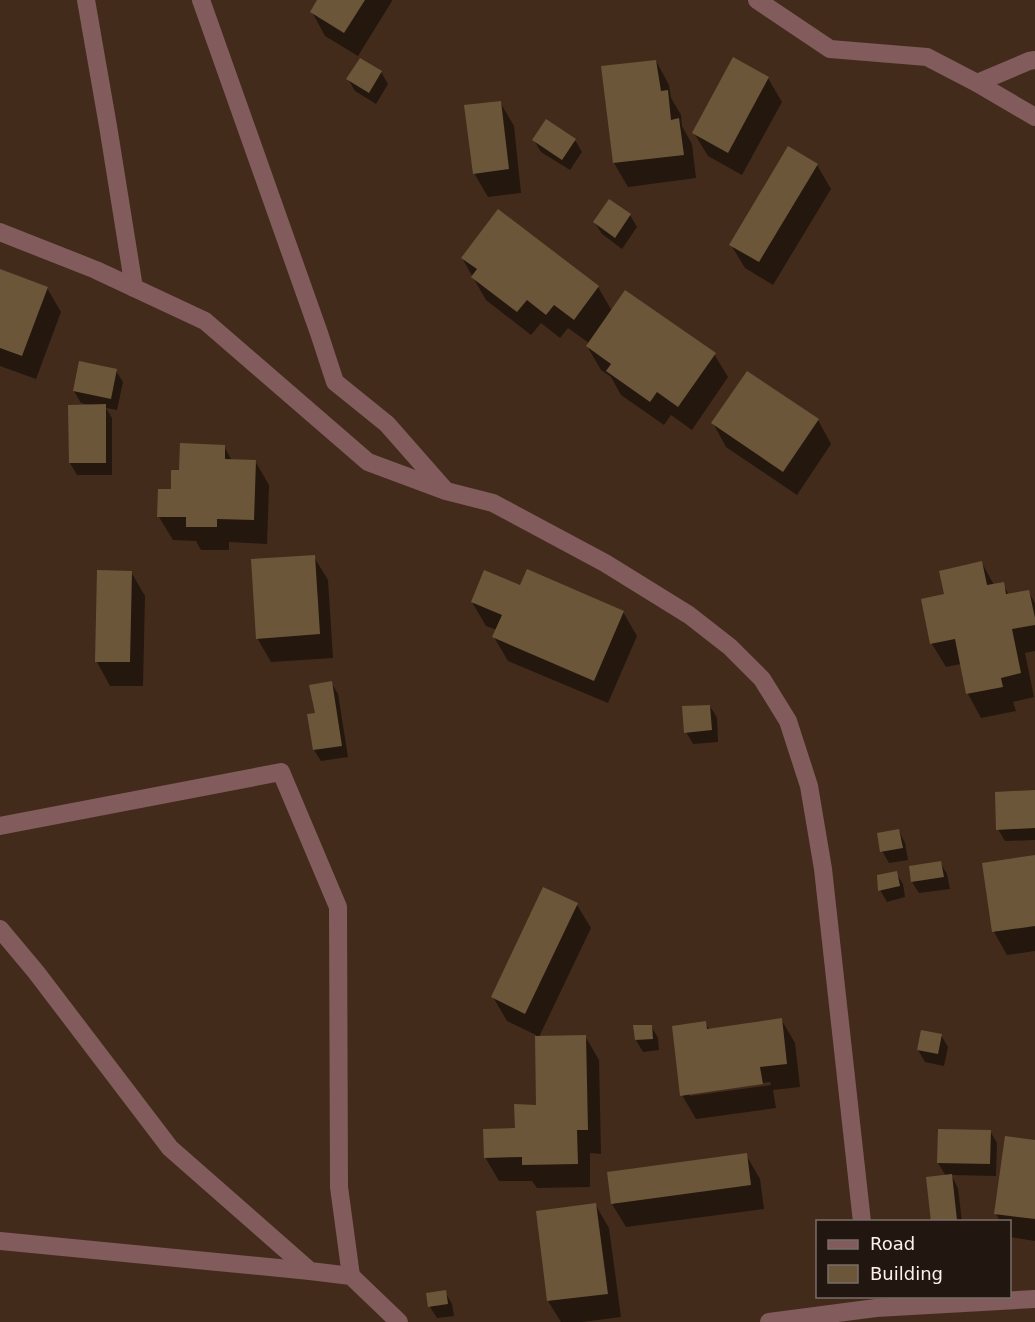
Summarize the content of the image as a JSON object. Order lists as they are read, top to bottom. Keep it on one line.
{"legend":["Road","Building"]}
